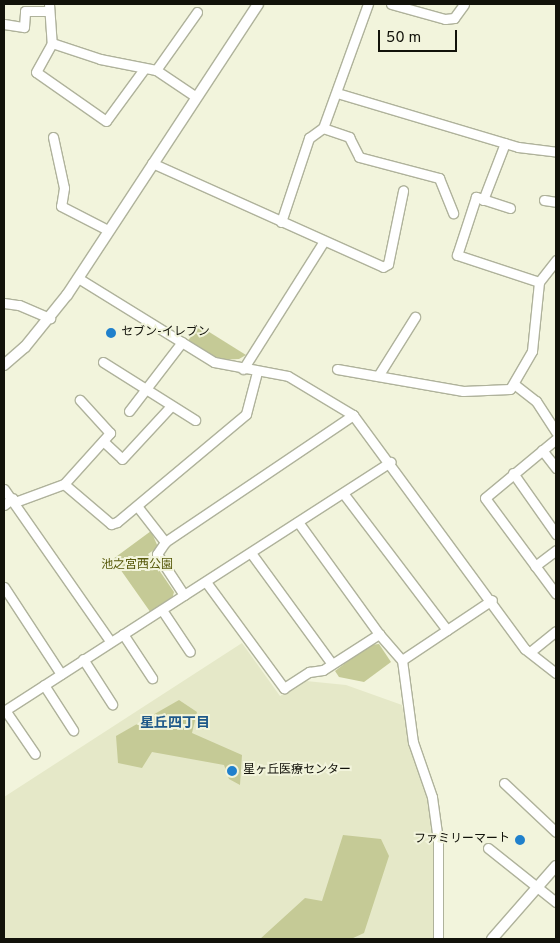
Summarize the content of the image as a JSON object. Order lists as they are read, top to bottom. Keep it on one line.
{"districts":["星丘四丁目"],"parks":["池之宮西公園"],"places":["セブン-イレブン","星ヶ丘医療センター","ファミリーマート"],"scale_bar":"50 m"}
